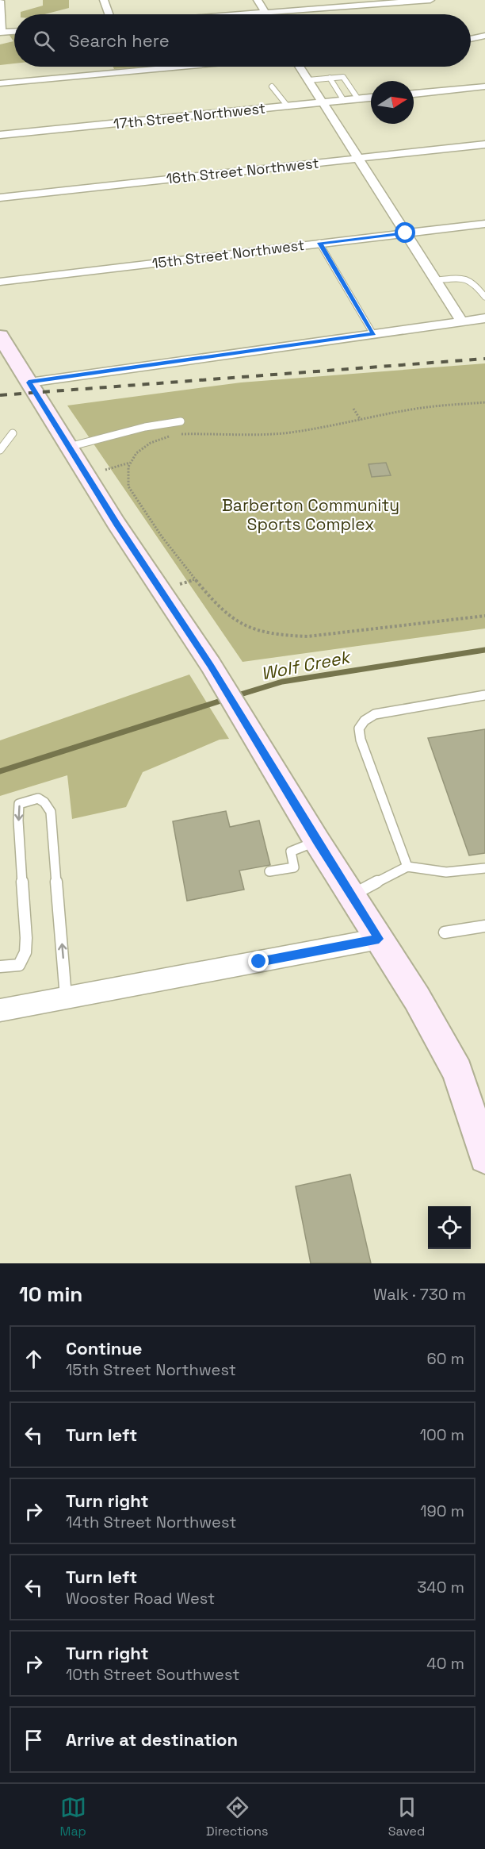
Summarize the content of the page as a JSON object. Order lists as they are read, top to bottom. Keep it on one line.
{"streets":{"street":["17th Street Northwest","16th Street Northwest","15th Street Northwest"]},"water":["Wolf Creek"],"parks":["Barberton Community Sports Complex"],"north":"right","page":{"search":"Search here","heading":["10 min","Walk · 730 m"],"list":[["Continue","15th Street Northwest","60 m"],["Turn left","100 m"],["Turn right","14th Street Northwest","190 m"],["Turn left","Wooster Road West","340 m"],["Turn right","10th Street Southwest","40 m"],"Arrive at destination"],"nav":["Map","Directions","Saved"]}}
